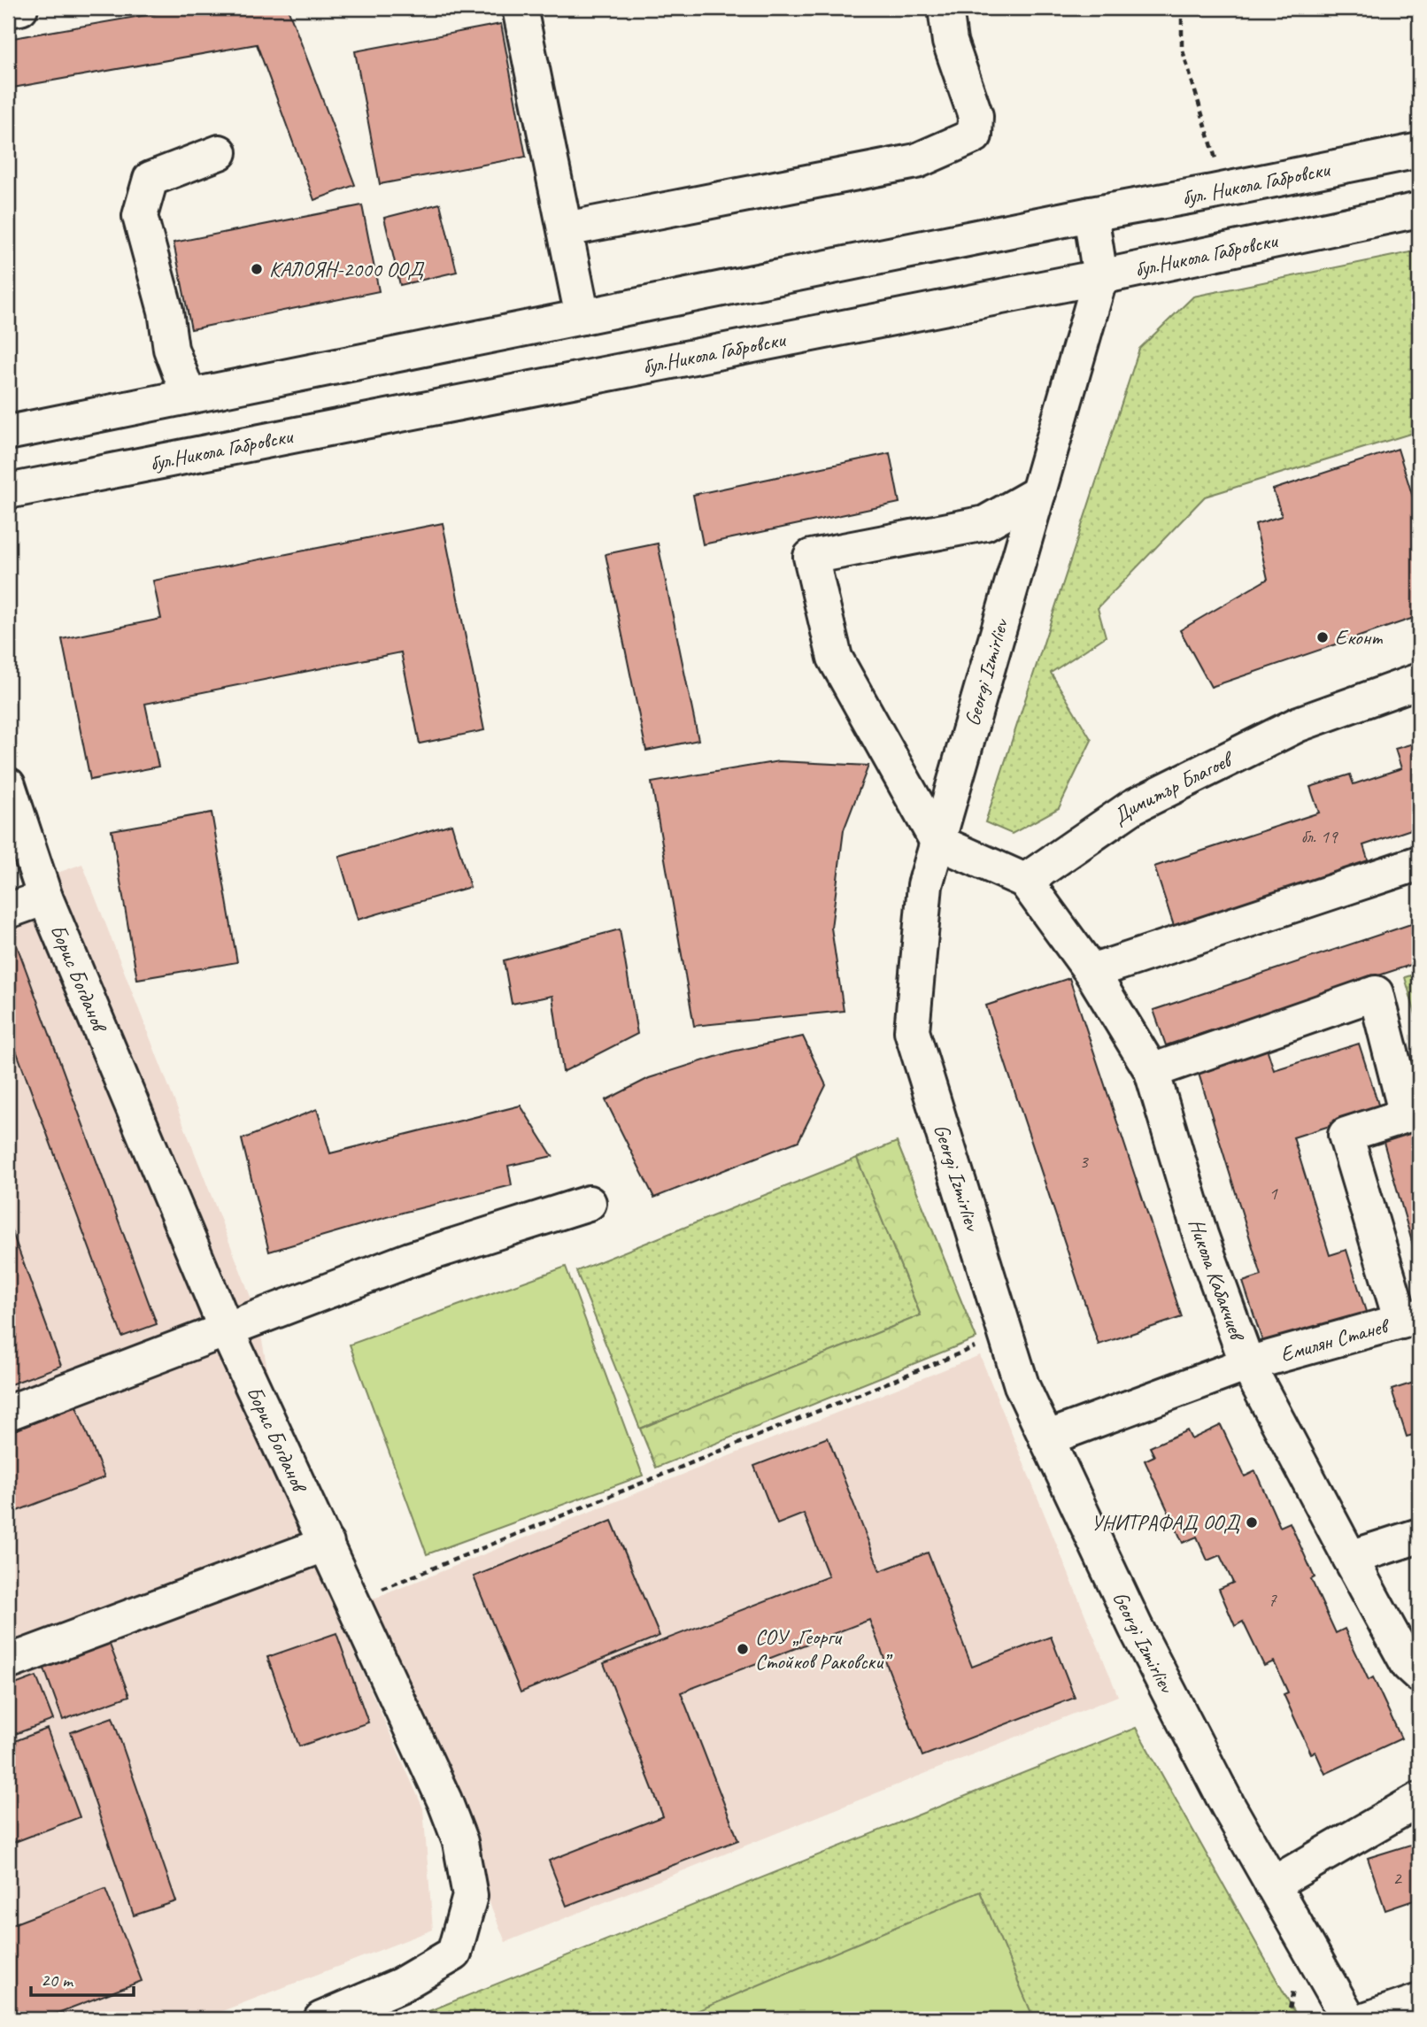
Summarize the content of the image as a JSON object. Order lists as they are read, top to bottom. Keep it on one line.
{"streets":{"street":["бул. Никола Габровски","бул.Никола Габровски","Georgi Izmirliev","Димитър Благоев","Борис Богданов","Никола Кабакчиев","Емилян Станев"]},"crossings":[["бул.Никола Габровски","Georgi Izmirliev"],["Georgi Izmirliev","Емилян Станев"],["Димитър Благоев","Никола Кабакчиев"],["Никола Кабакчиев","Емилян Станев"]],"places":["КАЛОЯН-2000 ООД","Еконт","УНИТРАФАД ООД","СОУ „Георги Стойков Раковски”"],"house_numbers":["бл. 19","3","1","7","2"],"scale_bar":"20 m"}
